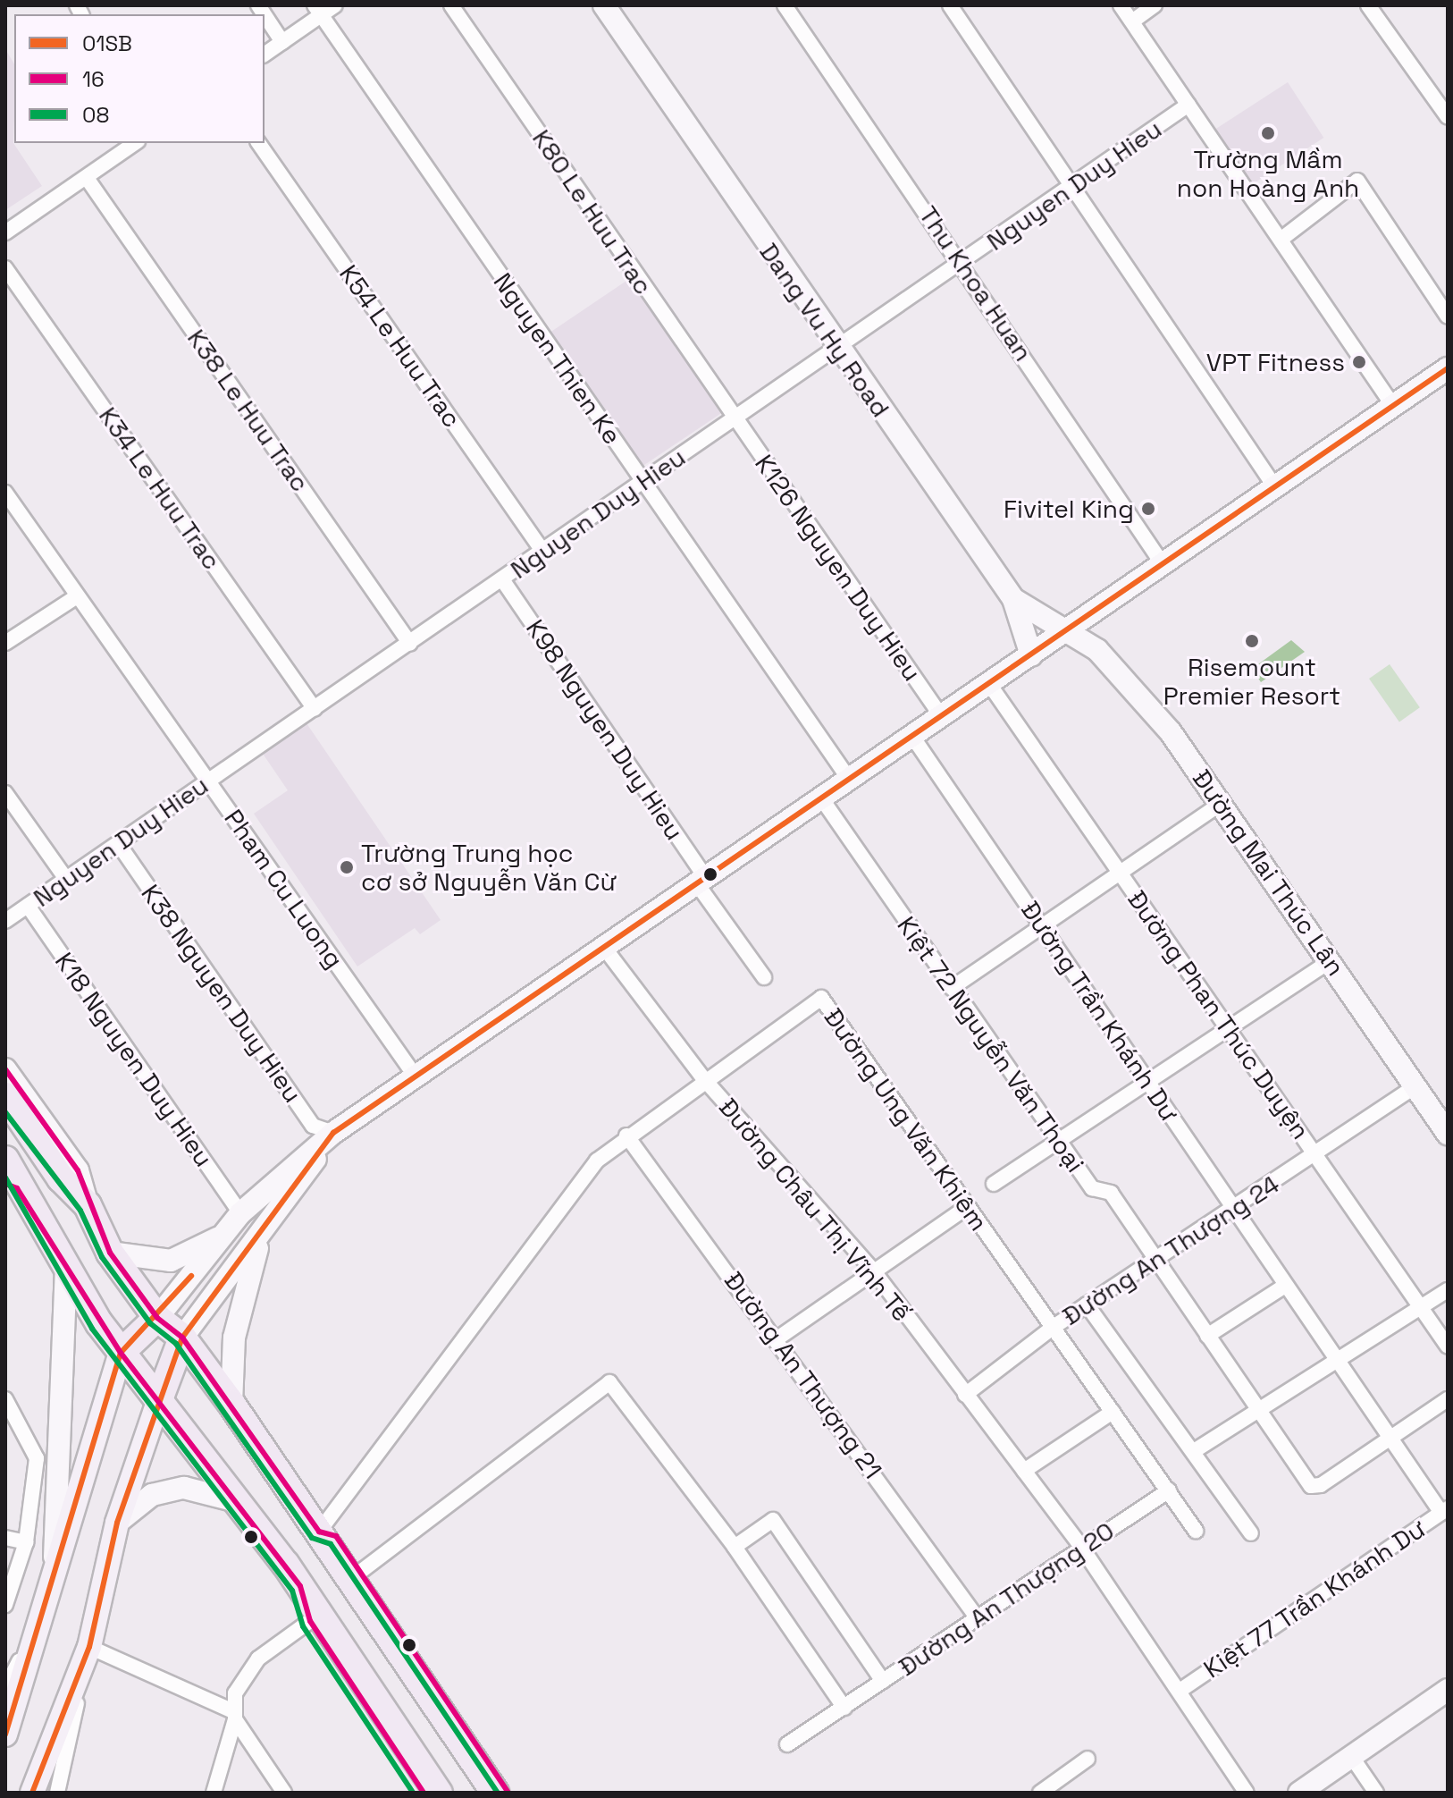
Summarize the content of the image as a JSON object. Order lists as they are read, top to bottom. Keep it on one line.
{"streets":{"main road":["Dang Vu Hy Road","Đường Mai Thúc Lân"],"street":["Nguyen Duy Hieu","K80 Le Huu Trac","Thu Khoa Huan","K54 Le Huu Trac","Nguyen Thien Ke","K38 Le Huu Trac","K34 Le Huu Trac","K126 Nguyen Duy Hieu","K98 Nguyen Duy Hieu","Pham Cu Luong","K38 Nguyen Duy Hieu","Đường Trần Khánh Dư","Đường Phan Thúc Duyện","Kiệt 72 Nguyễn Văn Thoại","K18 Nguyen Duy Hieu","Đường Ung Văn Khiêm","Đường Châu Thị Vĩnh Tế","Đường An Thượng 24","Đường An Thượng 21","Đường An Thượng 20","Kiệt 77 Trần Khánh Dư"]},"crossings":[["Nguyen Duy Hieu","K80 Le Huu Trac"],["Nguyen Duy Hieu","Thu Khoa Huan"],["Nguyen Duy Hieu","Dang Vu Hy Road"],["Nguyen Duy Hieu","K54 Le Huu Trac"],["Nguyen Duy Hieu","Nguyen Thien Ke"],["Nguyen Duy Hieu","K38 Le Huu Trac"],["Nguyen Duy Hieu","K34 Le Huu Trac"],["Nguyen Duy Hieu","K126 Nguyen Duy Hieu"],["Nguyen Duy Hieu","K98 Nguyen Duy Hieu"],["Nguyen Duy Hieu","Pham Cu Luong"],["Nguyen Duy Hieu","K38 Nguyen Duy Hieu"],["Nguyen Duy Hieu","K18 Nguyen Duy Hieu"],["K80 Le Huu Trac","K126 Nguyen Duy Hieu"],["Dang Vu Hy Road","Đường Mai Thúc Lân"],["Đường Mai Thúc Lân","Đường An Thượng 24"],["Đường Trần Khánh Dư","Kiệt 72 Nguyễn Văn Thoại"],["Đường Trần Khánh Dư","Đường An Thượng 24"],["Đường Trần Khánh Dư","Kiệt 77 Trần Khánh Dư"],["Đường Phan Thúc Duyện","Đường An Thượng 24"],["Kiệt 72 Nguyễn Văn Thoại","Đường An Thượng 24"],["Đường Ung Văn Khiêm","Đường Châu Thị Vĩnh Tế"],["Đường Ung Văn Khiêm","Đường An Thượng 24"],["Đường Ung Văn Khiêm","Đường An Thượng 21"],["Đường Ung Văn Khiêm","Đường An Thượng 20"],["Đường Châu Thị Vĩnh Tế","Đường An Thượng 24"],["Đường Châu Thị Vĩnh Tế","Đường An Thượng 20"],["Đường Châu Thị Vĩnh Tế","Kiệt 77 Trần Khánh Dư"],["Đường An Thượng 21","Đường An Thượng 20"]],"places":["Trường Mầm non Hoàng Anh","VPT Fitness","Fivitel King","Risemount Premier Resort","Trường Trung học cơ sở Nguyễn Văn Cừ"],"lines":["transit line 01SB","transit line 16","transit line 08"],"legend":["01SB","16","08"]}
